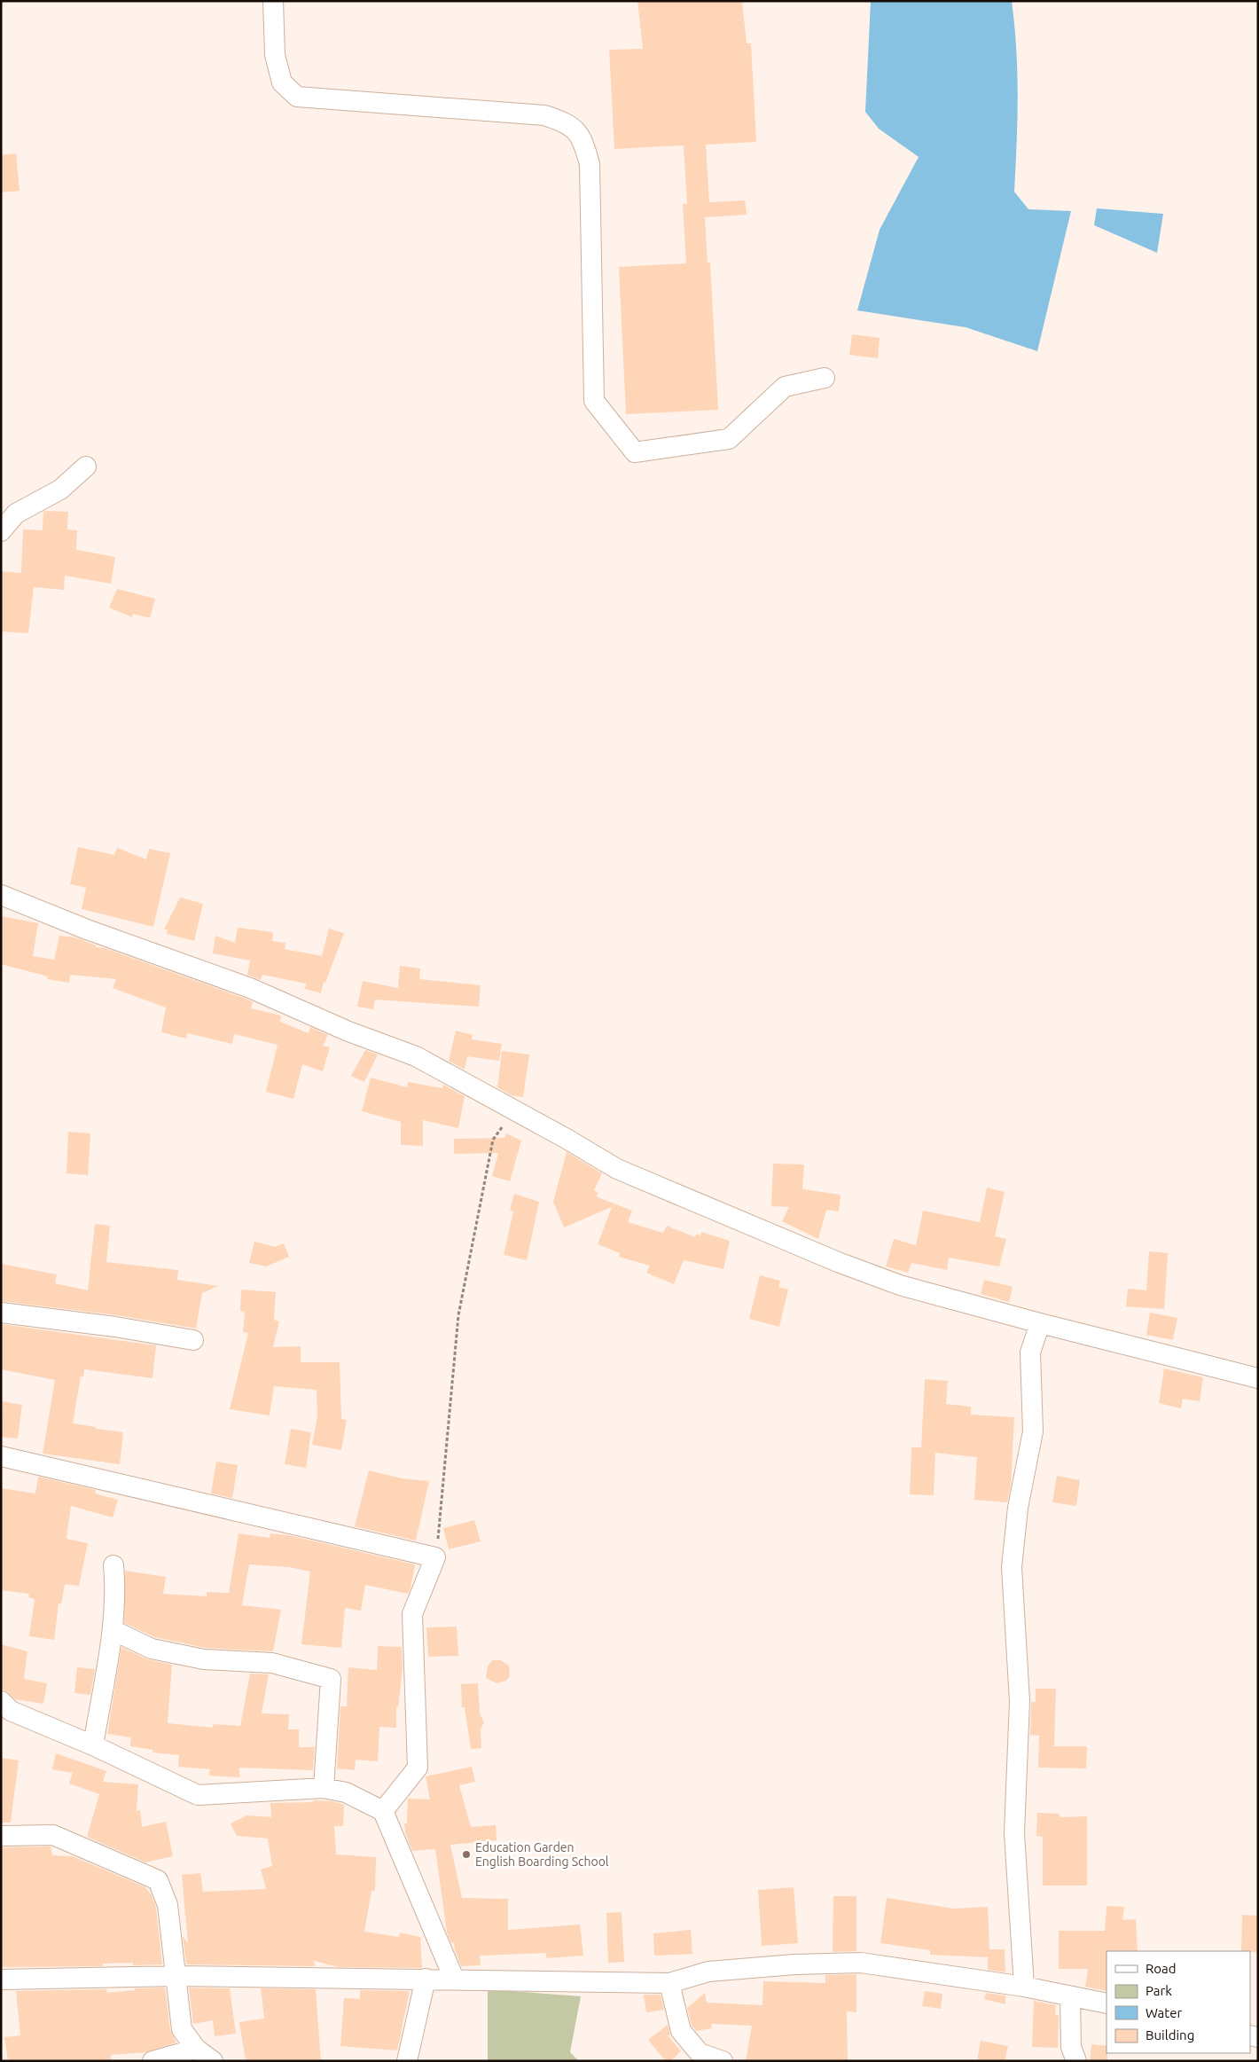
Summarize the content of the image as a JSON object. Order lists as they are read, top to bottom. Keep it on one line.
{"places":["Education Garden English Boarding School"],"legend":["Road","Park","Water","Building"]}
